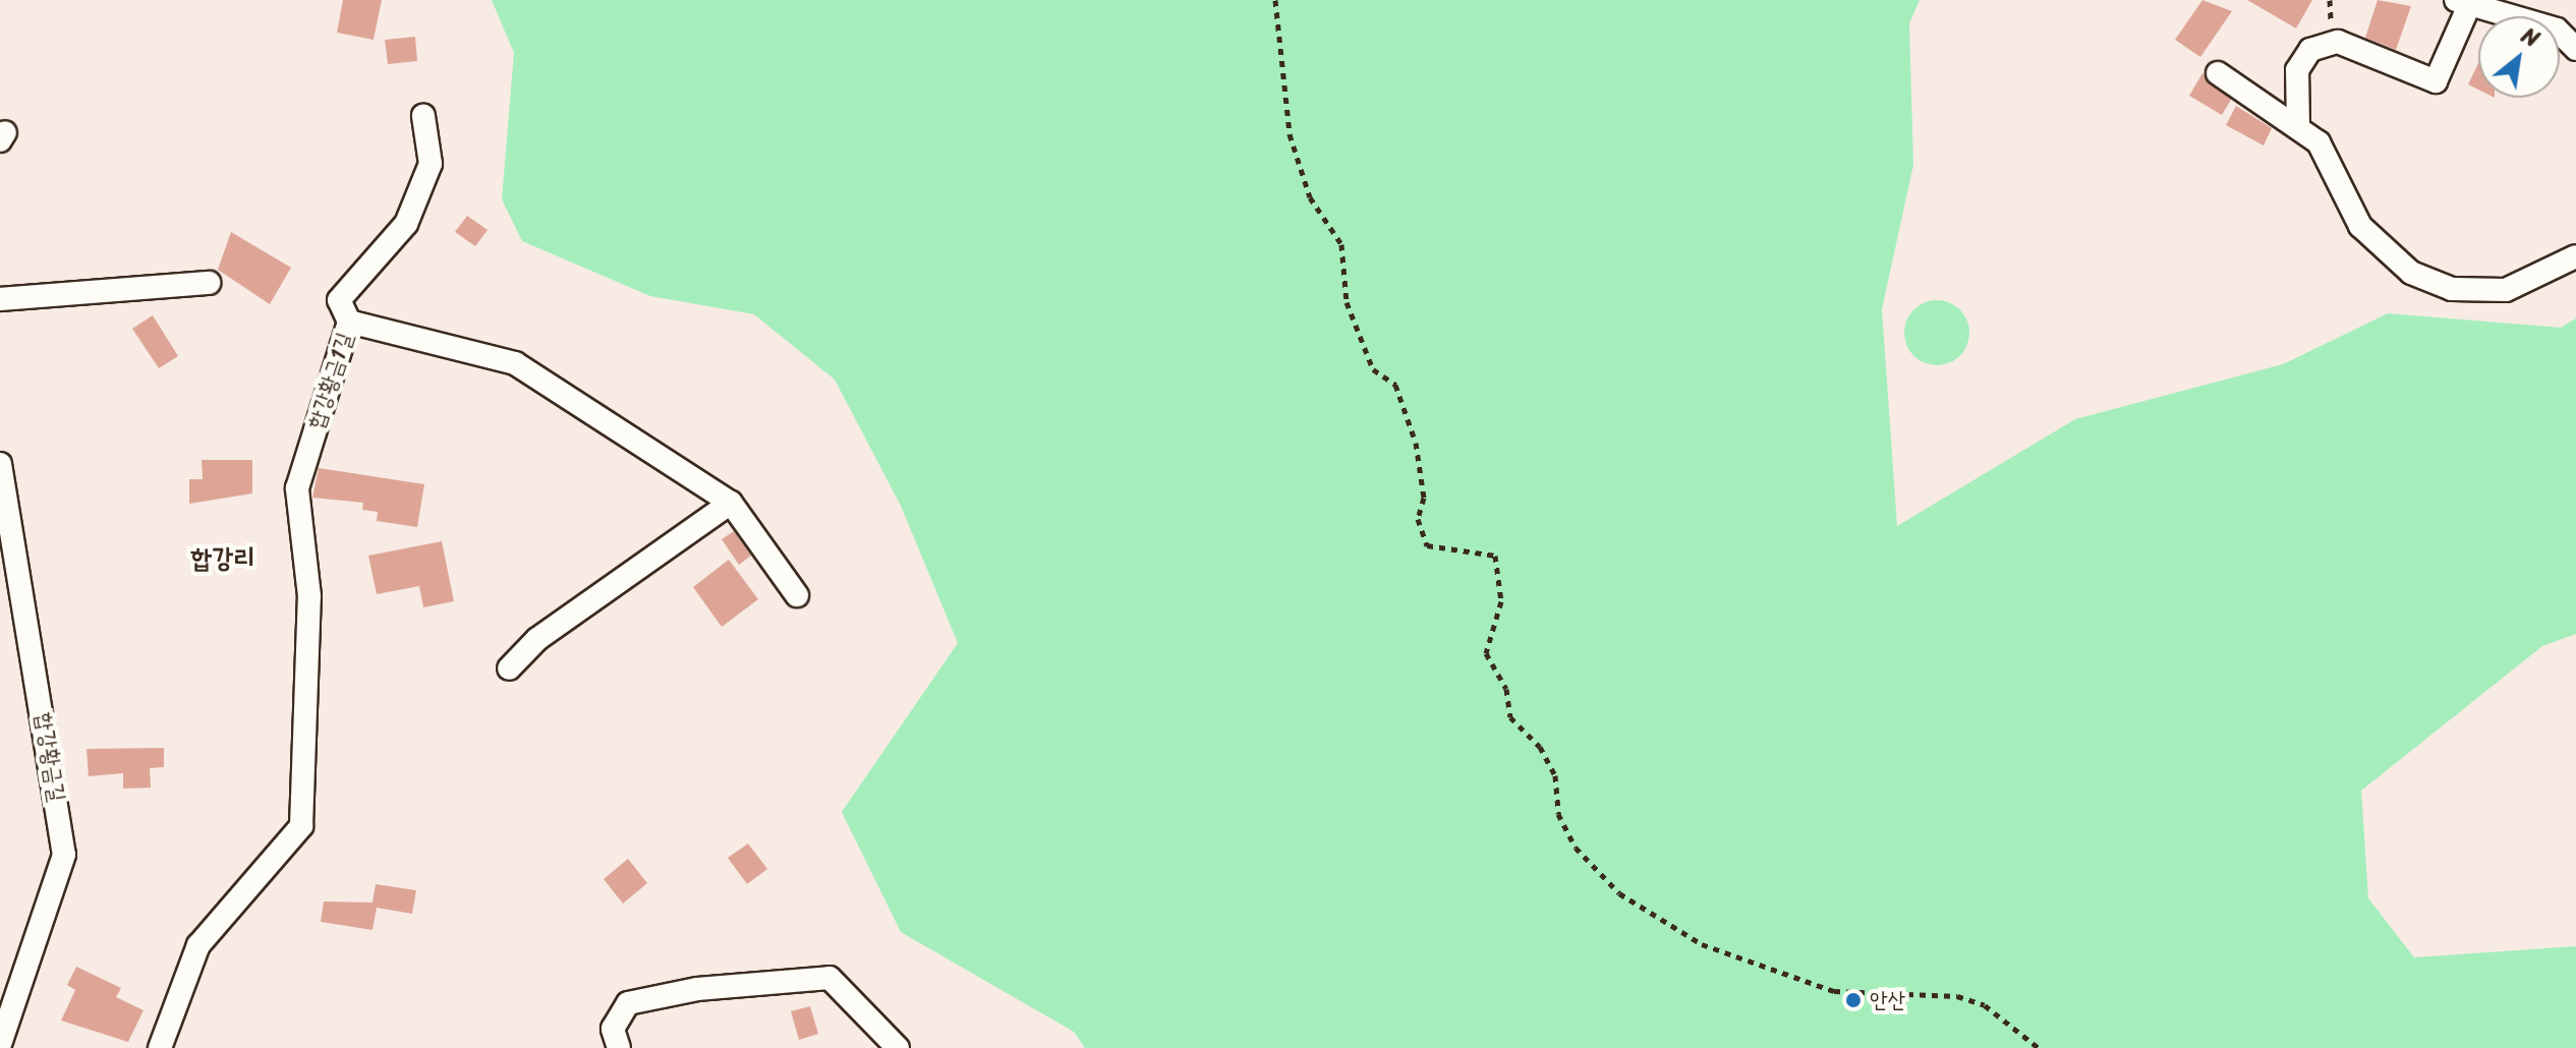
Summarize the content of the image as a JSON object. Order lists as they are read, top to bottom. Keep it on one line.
{"streets":{"street":["합강황금1길","합강황금길"]},"districts":["합강리"],"places":["안산"],"north":"top right"}
